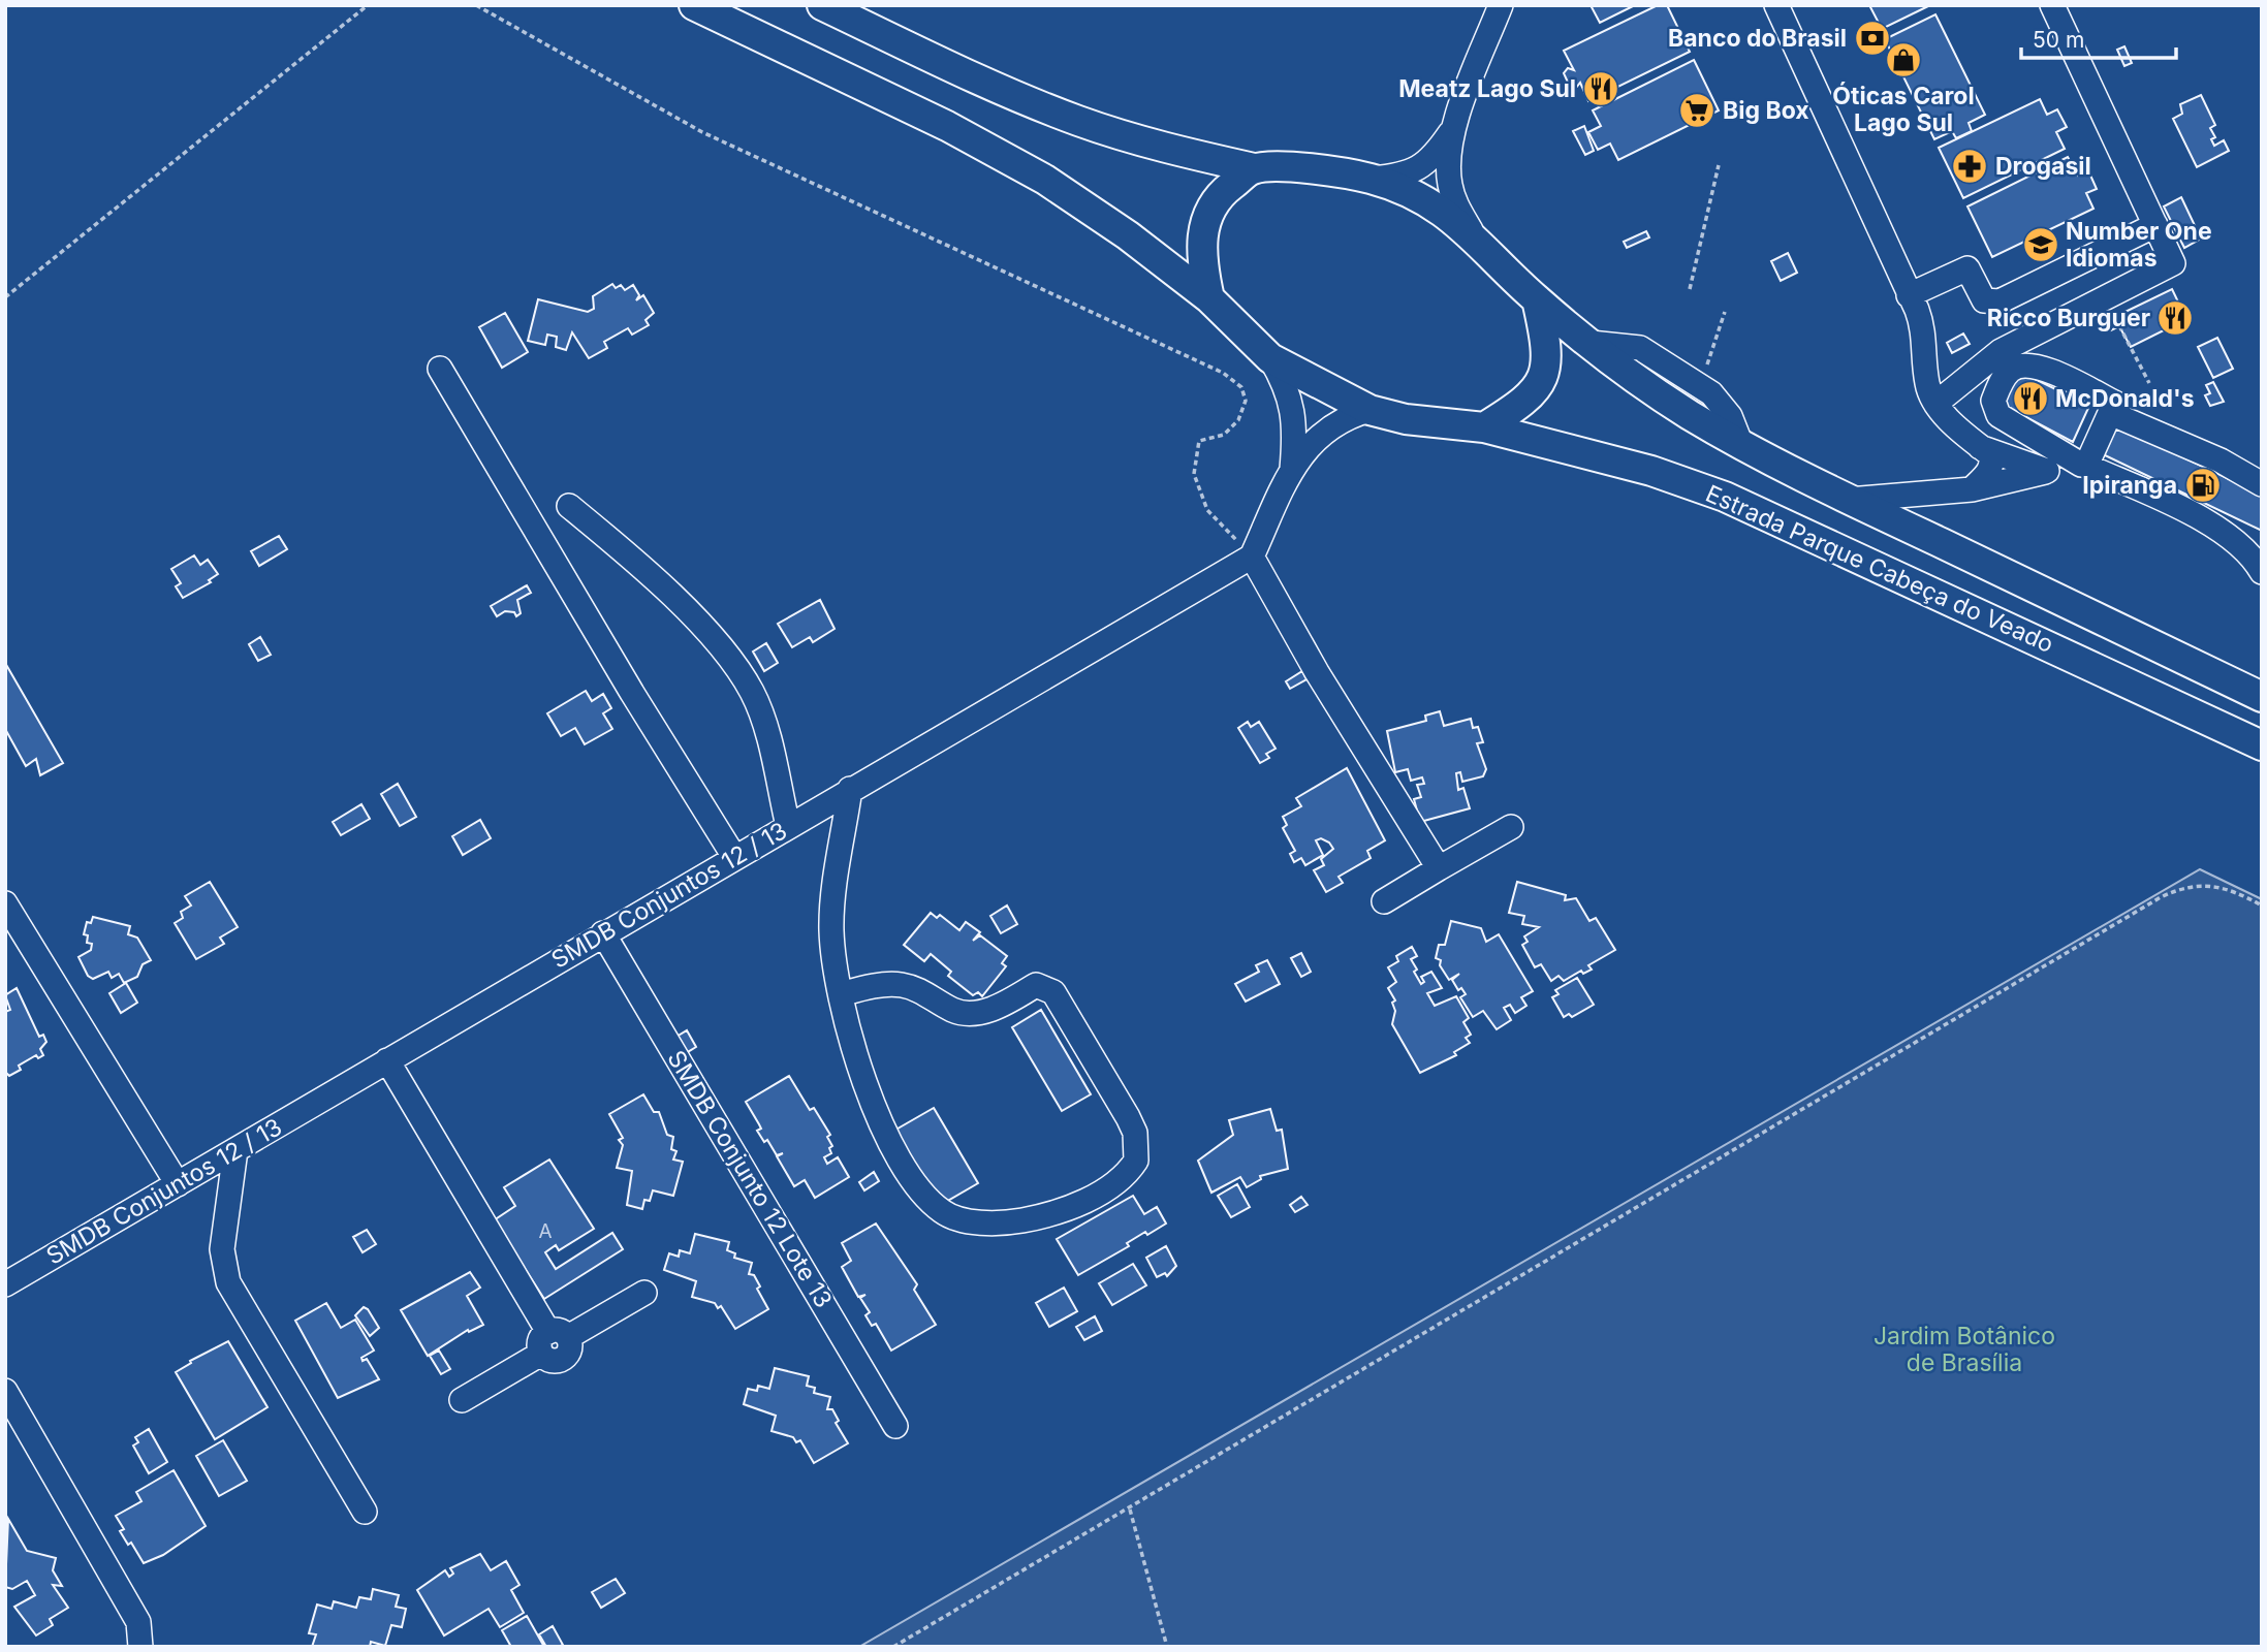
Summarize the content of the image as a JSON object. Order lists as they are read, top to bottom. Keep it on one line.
{"streets":{"main road":["Estrada Parque Cabeça do Veado"],"street":["SMDB Conjuntos 12 / 13","SMDB Conjunto 12 Lote 13"]},"crossings":[["SMDB Conjuntos 12 / 13","SMDB Conjunto 12 Lote 13"]],"parks":["Jardim Botânico de Brasília"],"places":{"bank":["Banco do Brasil"],"shop":["Óticas Carol Lago Sul"],"restaurant":["Meatz Lago Sul","Ricco Burguer","McDonald's"],"supermarket":["Big Box"],"pharmacy":["Drogasil"],"school or university":["Number One Idiomas"],"fuel station":["Ipiranga"]},"house_numbers":["A"],"scale_bar":"50 m"}
